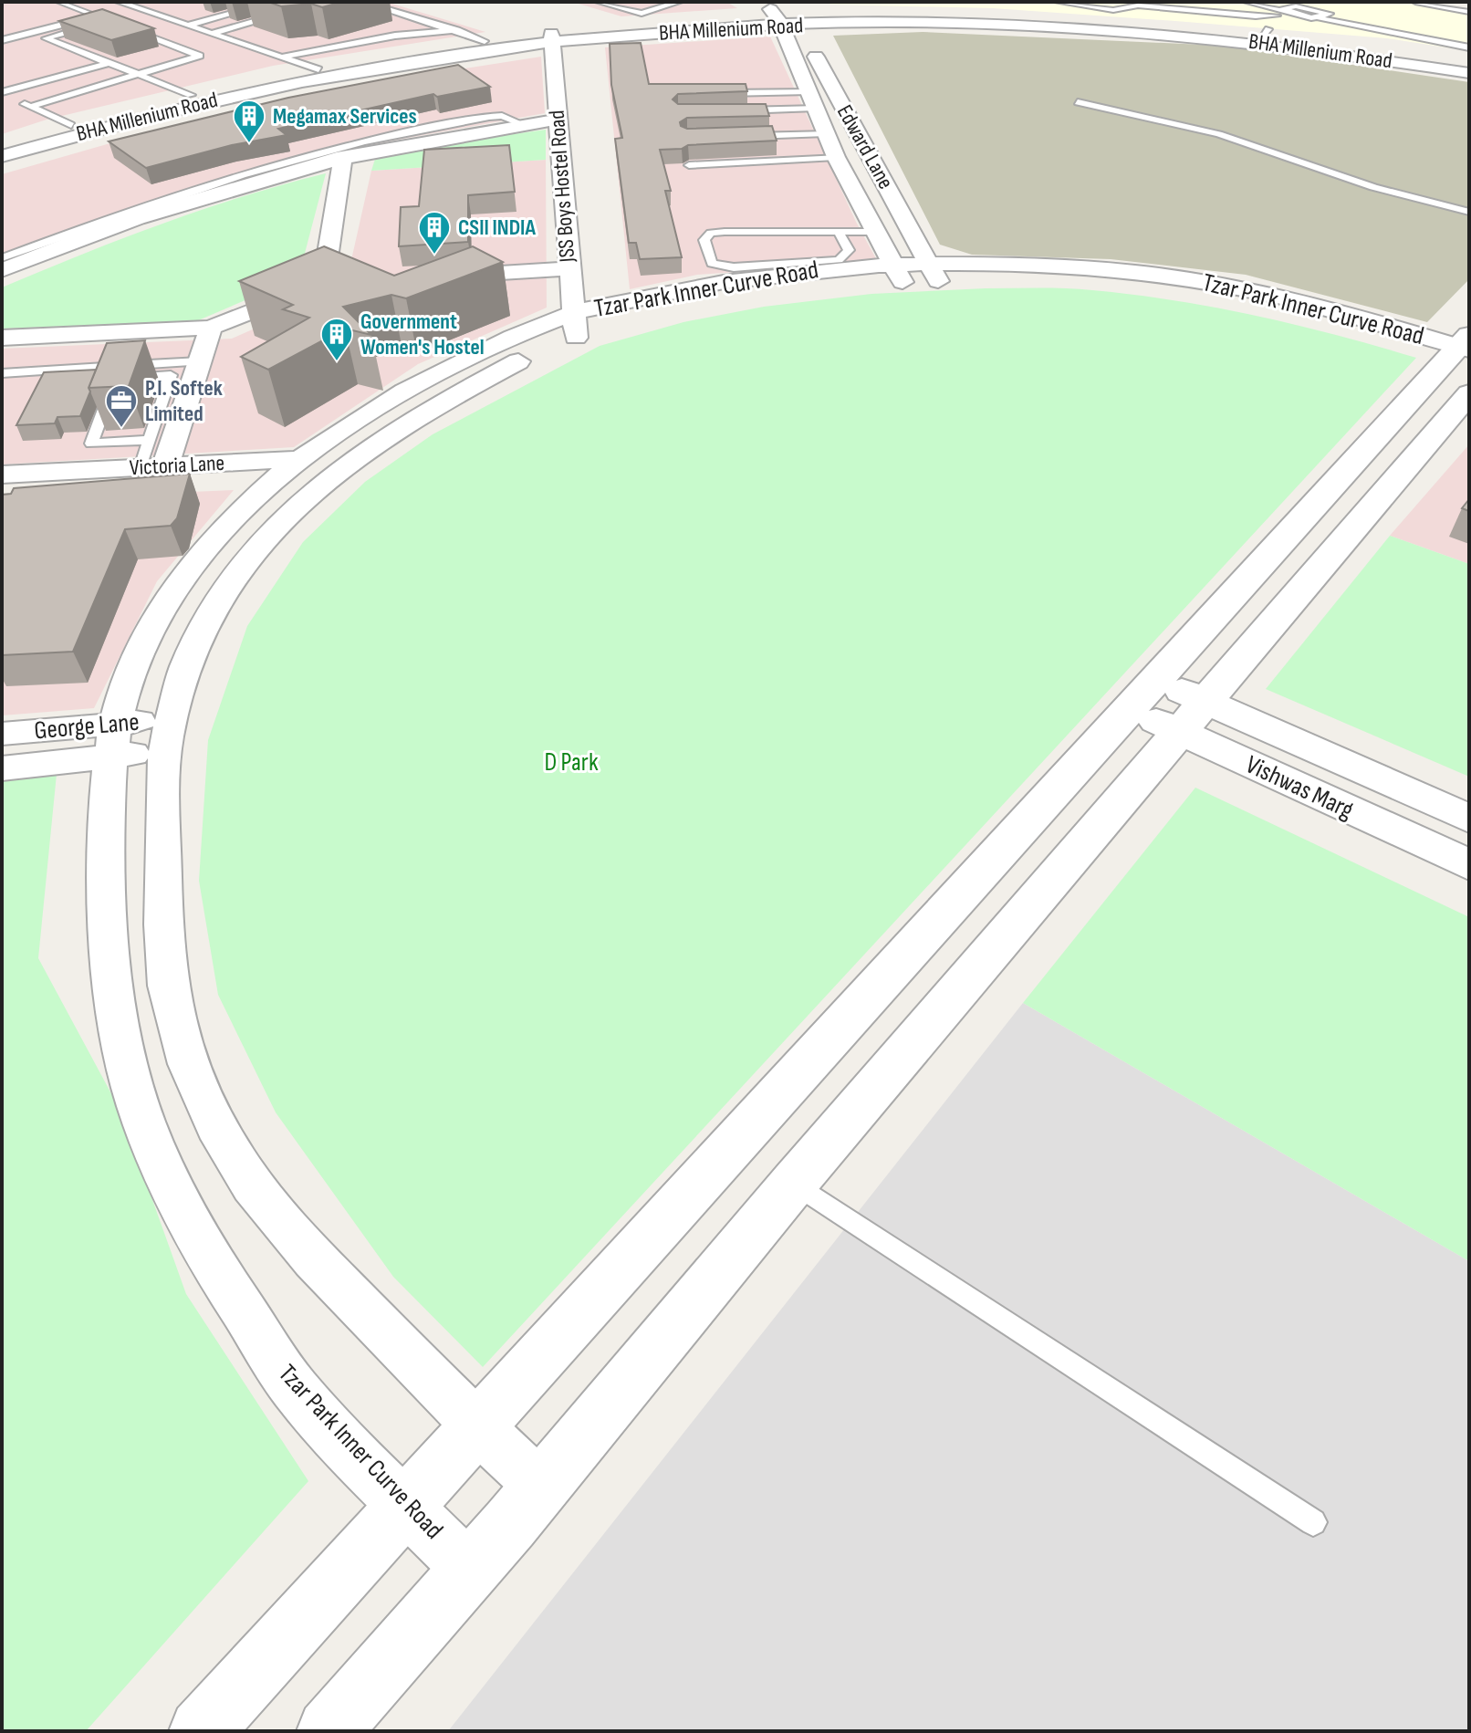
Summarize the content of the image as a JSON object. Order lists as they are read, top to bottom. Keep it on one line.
{"streets":{"street":["BHA Millenium Road","Edward Lane","JSS Boys Hostel Road","Tzar Park Inner Curve Road","Victoria Lane","George Lane","Vishwas Marg"]},"crossings":[["BHA Millenium Road","Edward Lane"],["BHA Millenium Road","JSS Boys Hostel Road"],["Edward Lane","Tzar Park Inner Curve Road"],["JSS Boys Hostel Road","Tzar Park Inner Curve Road"],["Tzar Park Inner Curve Road","Victoria Lane"],["Tzar Park Inner Curve Road","George Lane"]],"parks":["D Park"],"places":{"building":["Megamax Services","CSII INDIA","Government Women's Hostel"],"office":["P.I. Softek Limited"]}}
